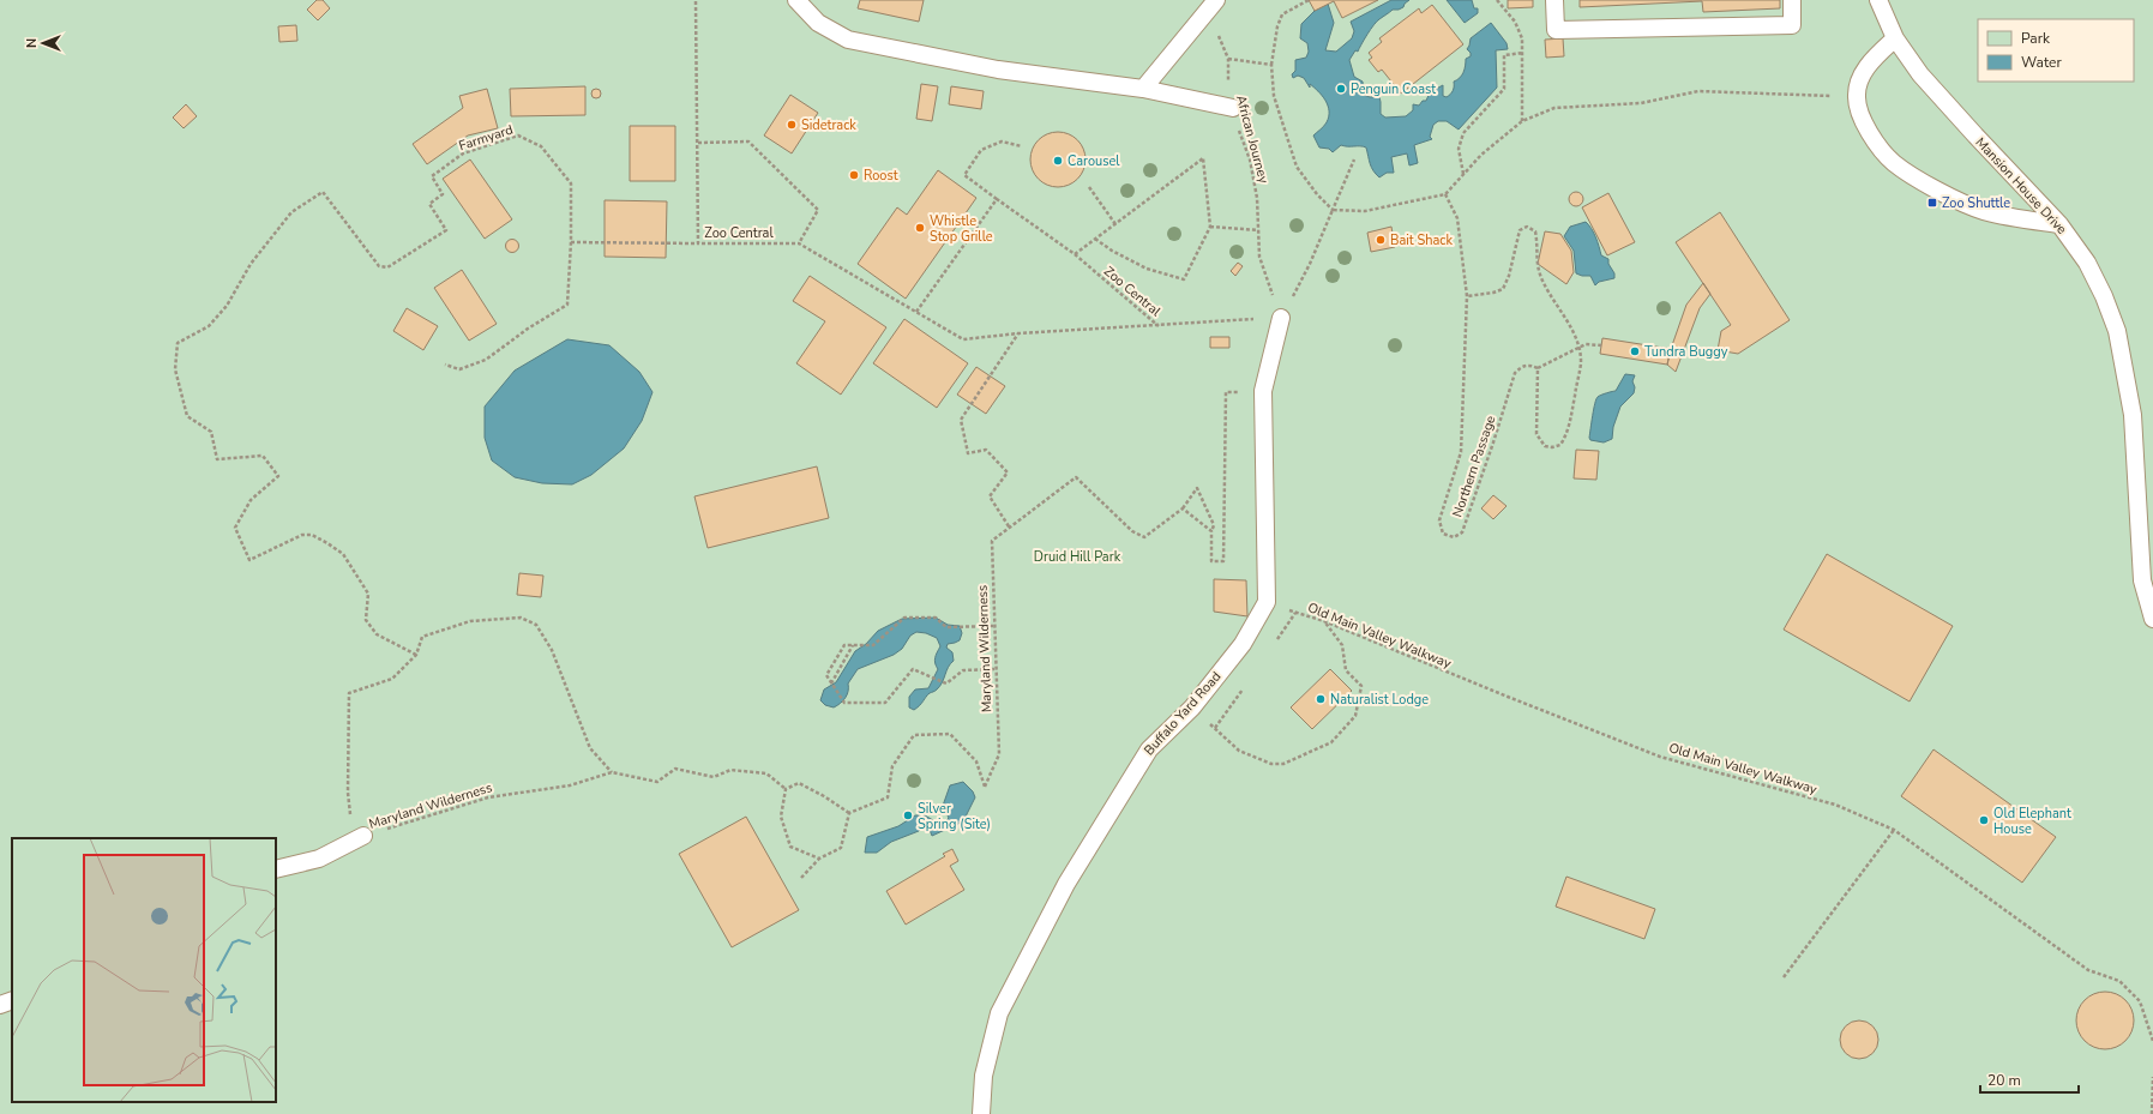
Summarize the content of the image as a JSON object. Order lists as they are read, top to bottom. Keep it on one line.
{"streets":{"lane":["Mansion House Drive","Buffalo Yard Road"],"path":["Farmyard","African Journey","Zoo Central","Northern Passage","Old Main Valley Walkway","Maryland Wilderness"]},"crossings":[["Farmyard","Maryland Wilderness"],["African Journey","Zoo Central"],["Old Main Valley Walkway","Buffalo Yard Road"]],"parks":["Druid Hill Park"],"places":{"other":["Penguin Coast","Sidetrack","Carousel","Roost","Whistle Stop Grille","Bait Shack","Tundra Buggy","Naturalist Lodge","Silver Spring (Site)","Old Elephant House"],"transit":["Zoo Shuttle"]},"legend":["Park","Water"],"scale_bar":"20 m","north":"left"}
